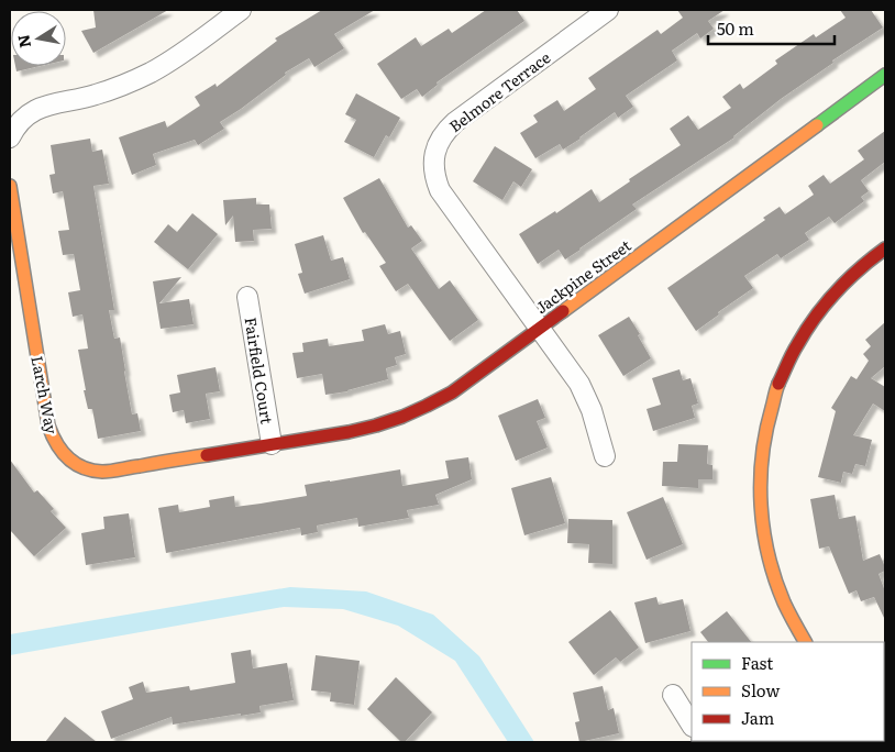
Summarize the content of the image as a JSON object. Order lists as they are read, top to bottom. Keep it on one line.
{"streets":{"street":["Belmore Terrace","Jackpine Street","Fairfield Court","Larch Way"]},"crossings":[["Belmore Terrace","Jackpine Street"],["Jackpine Street","Fairfield Court"],["Jackpine Street","Larch Way"],["Fairfield Court","Larch Way"]],"legend":["Fast","Slow","Jam"],"scale_bar":"50 m","north":"left"}
